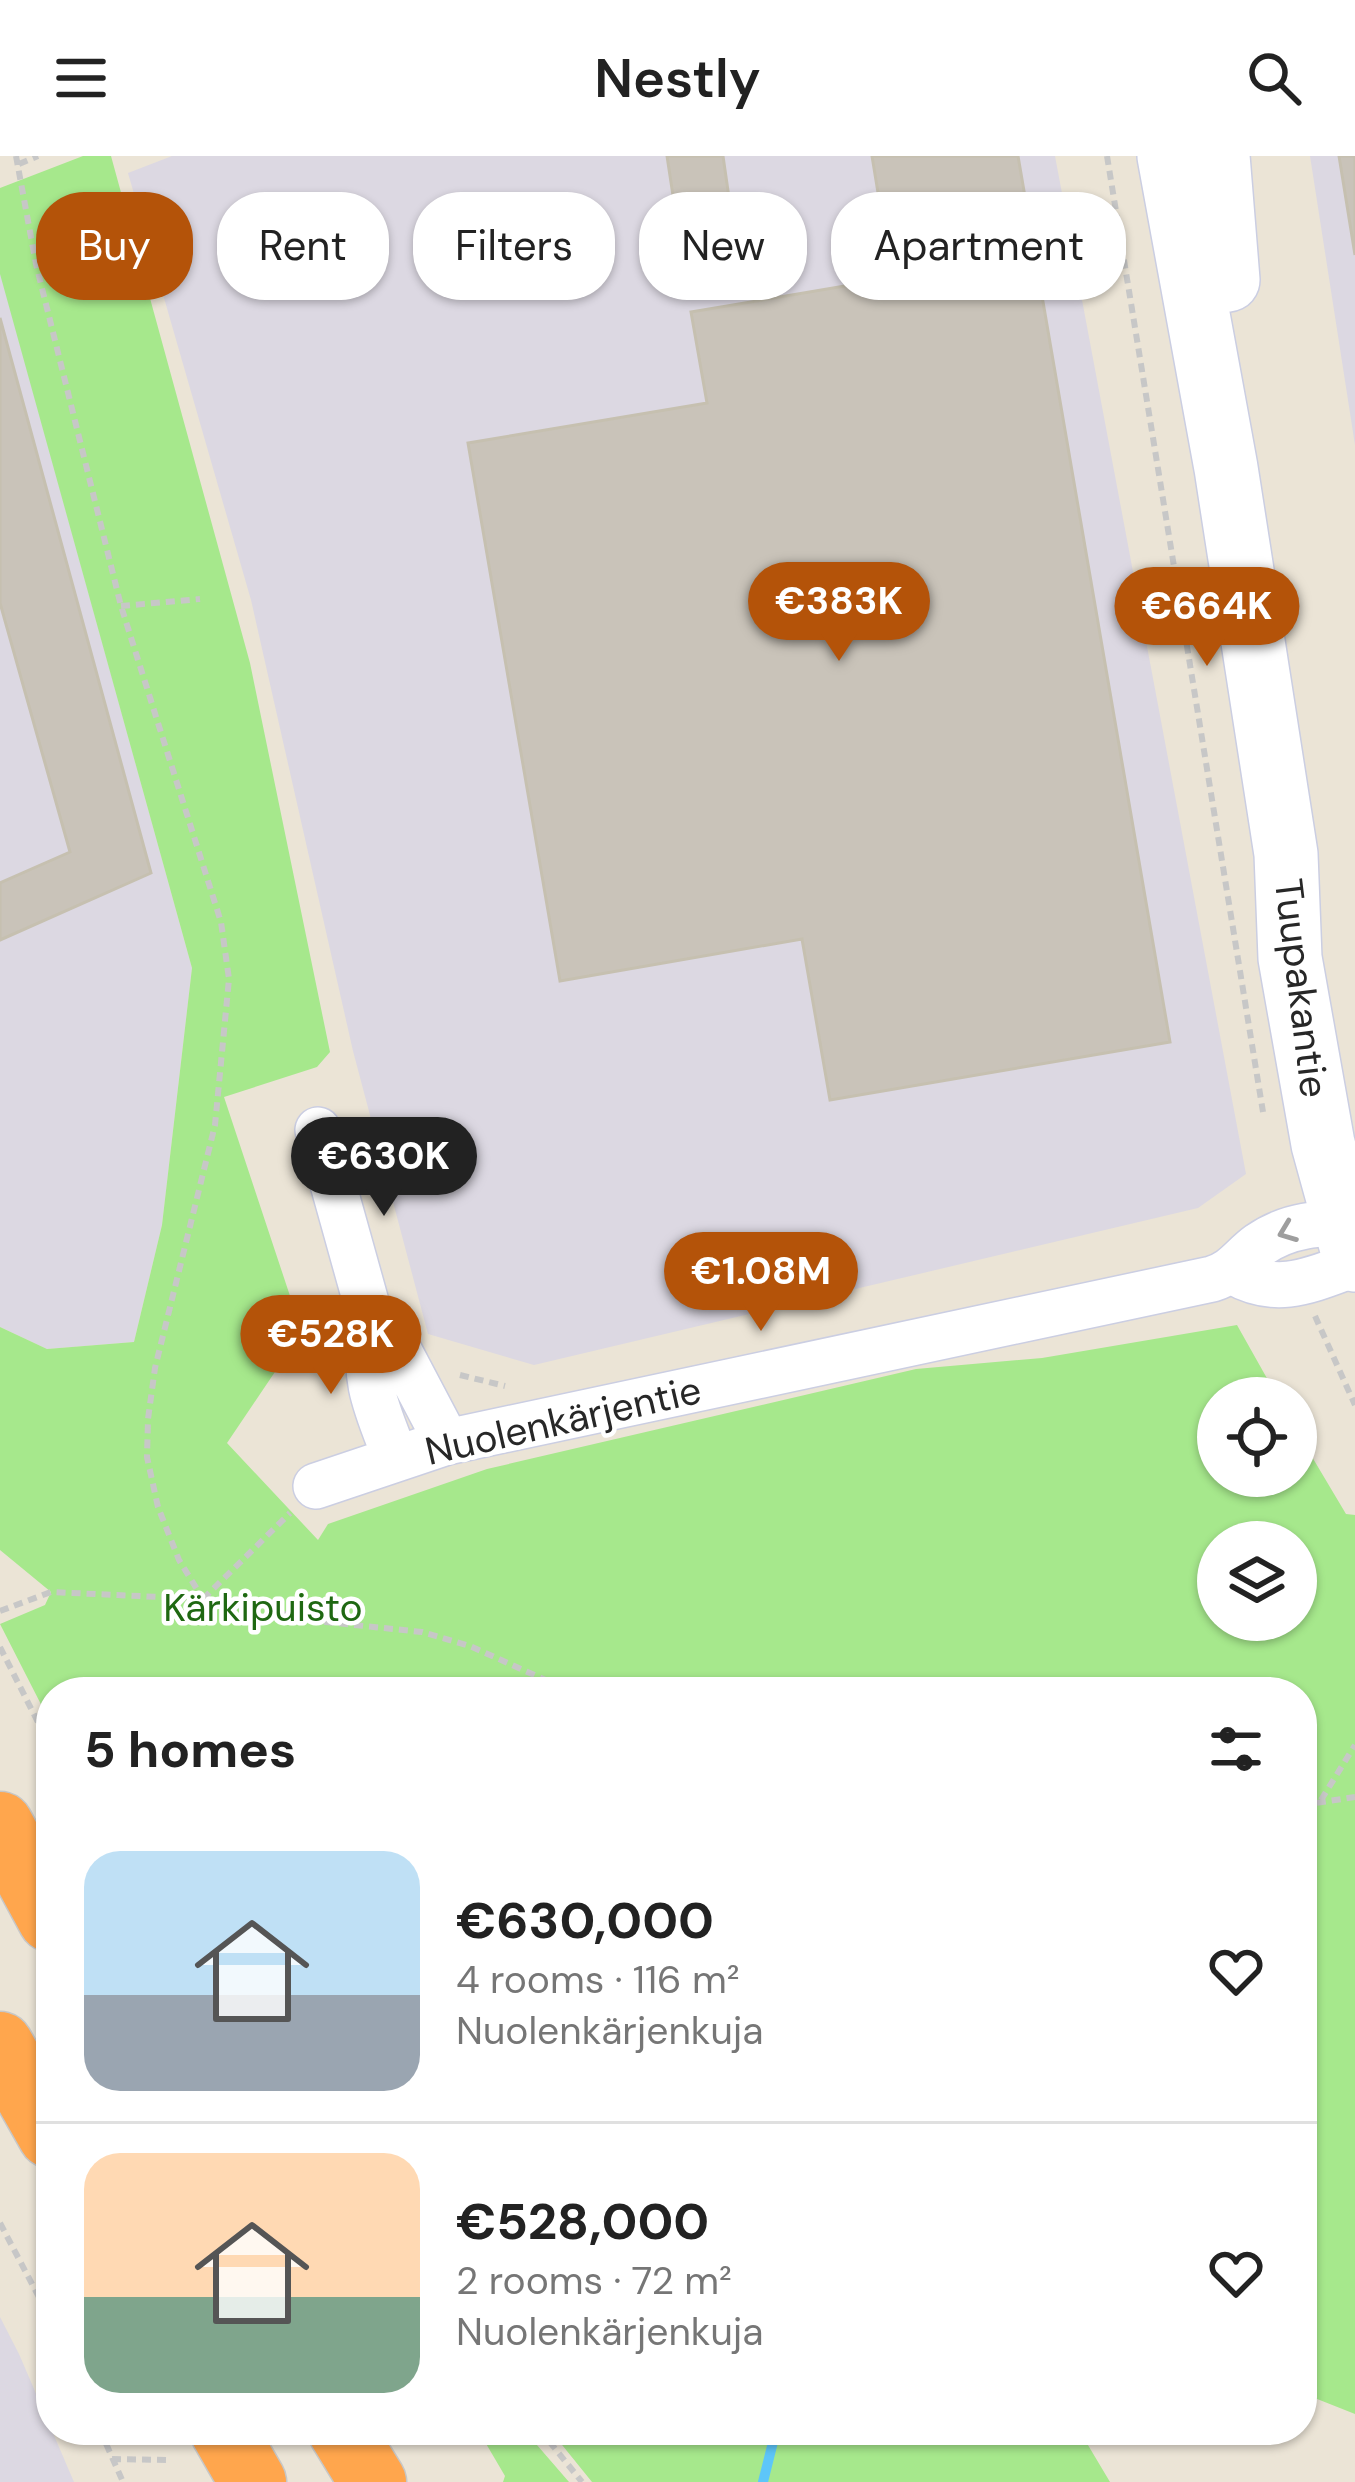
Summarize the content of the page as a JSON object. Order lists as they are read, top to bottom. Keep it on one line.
{"streets":{"main road":["Tuupakantie"],"street":["Nuolenkärjentie"]},"crossings":[["Tuupakantie","Nuolenkärjentie"]],"parks":["Kärkipuisto"],"page":{"header":"Nestly","chip":["Buy","Rent","Filters","New","Apartment"],"price":["€383K","€664K","€630K","€1.08M","€528K"],"heading":"5 homes","list":[{"name":"€630,000","note":"4 rooms · 116 m² · Nuolenkärjenkuja"},{"name":"€528,000","note":"2 rooms · 72 m² · Nuolenkärjenkuja"}]}}
